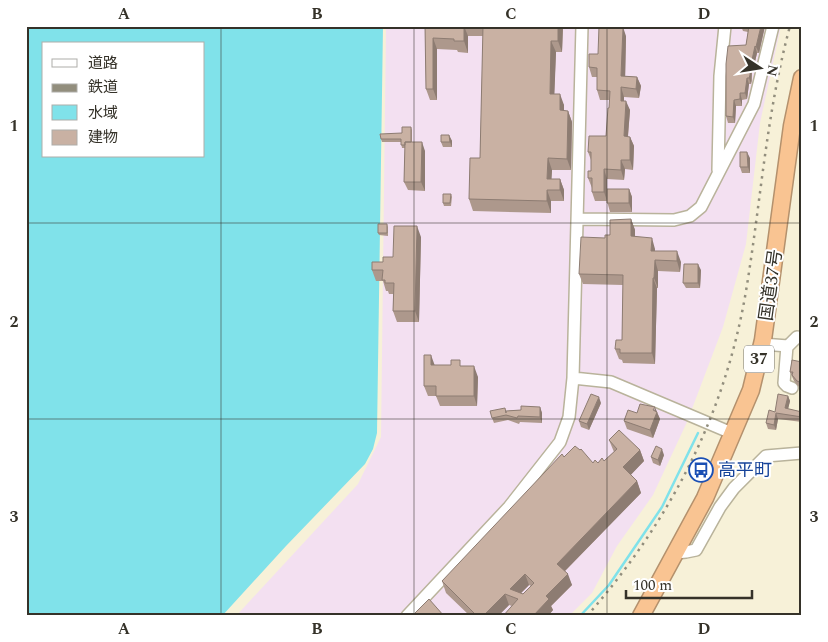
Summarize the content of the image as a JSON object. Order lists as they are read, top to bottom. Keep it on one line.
{"streets":{"highway":["国道37号","37"]},"places":{"bus stop":["高平町"]},"legend":["道路","鉄道","水域","建物"],"scale_bar":"100 m","north":"right","grid":{"columns":["A","B","C","D"],"rows":["1","2","3"]}}
